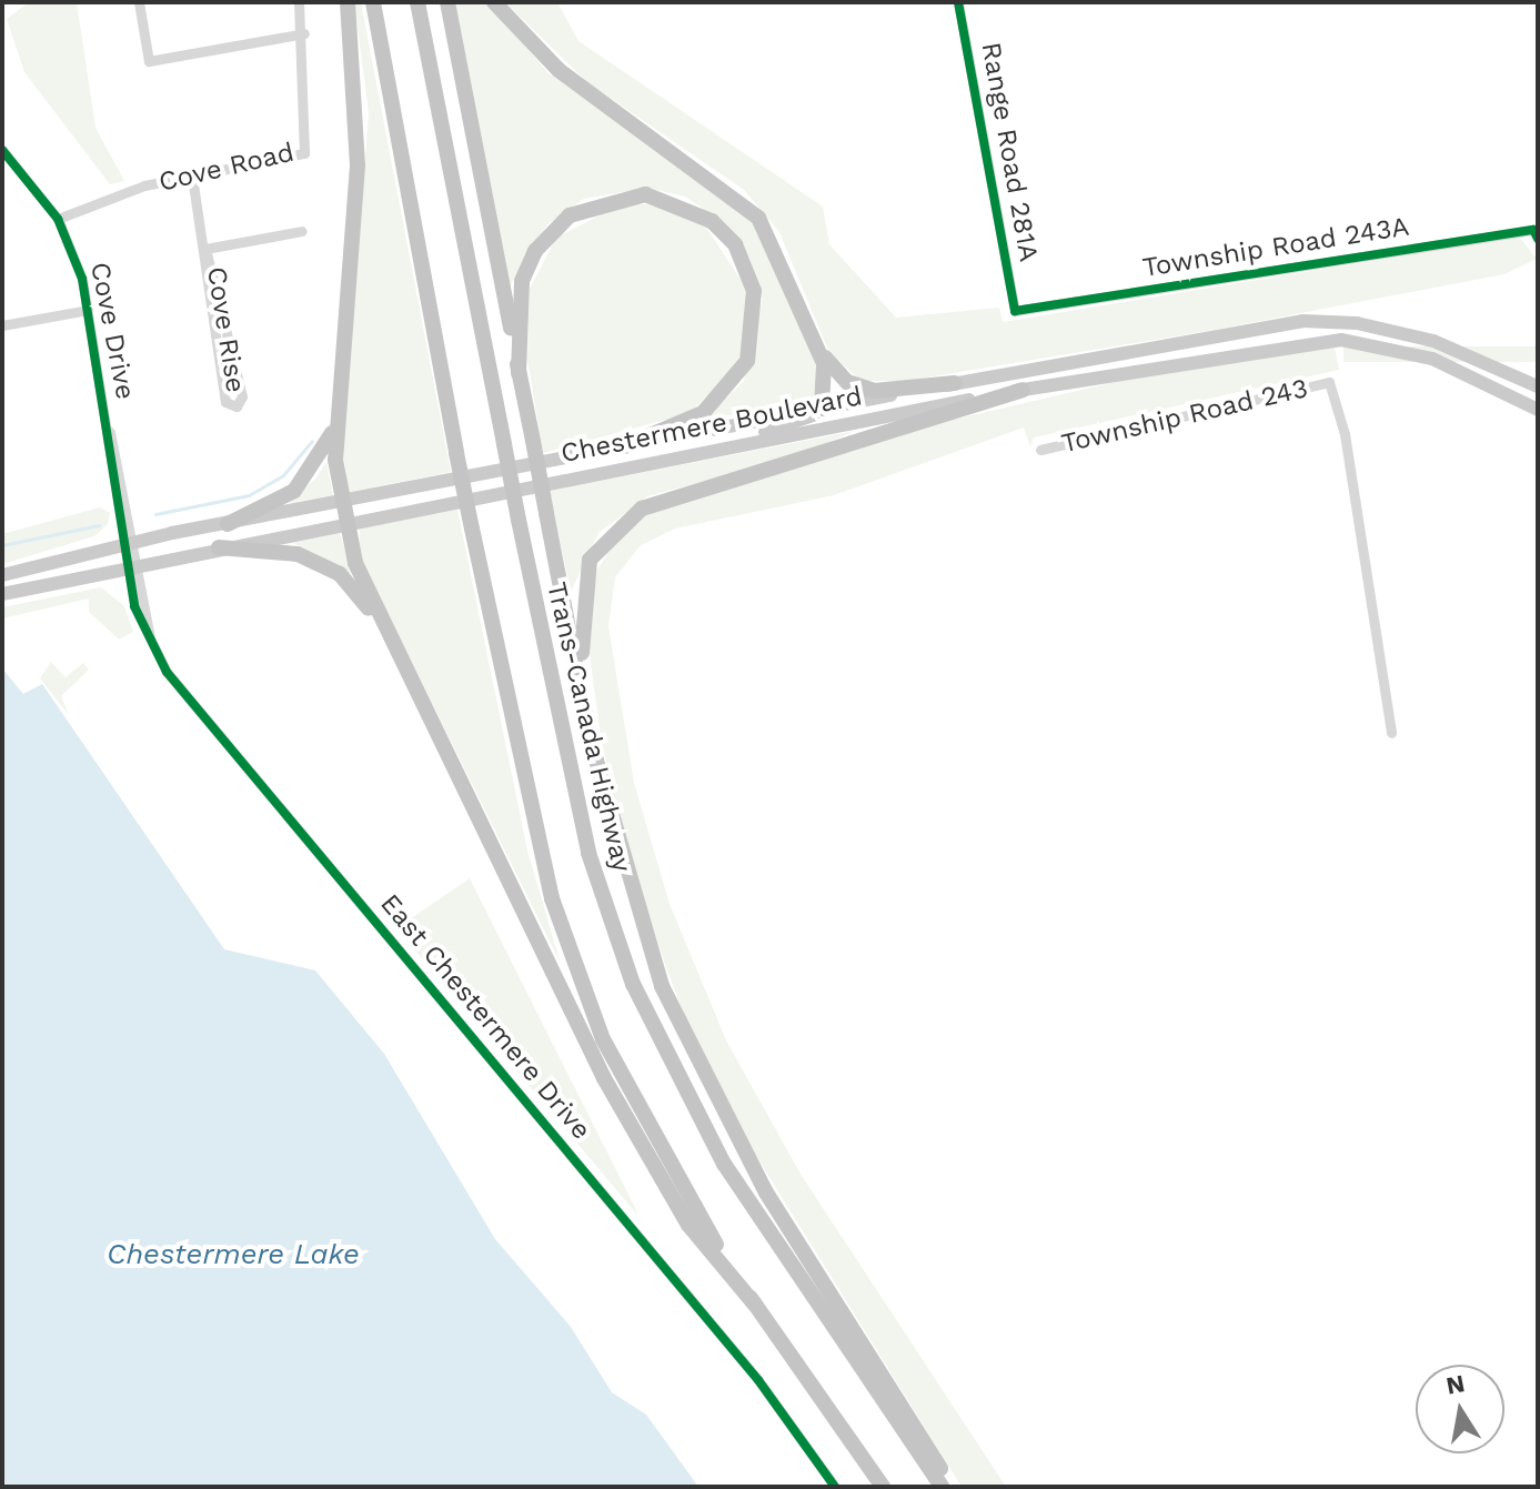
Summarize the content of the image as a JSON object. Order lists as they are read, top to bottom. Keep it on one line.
{"streets":{"highway":["Trans-Canada Highway"],"main road":["Chestermere Boulevard"],"street":["Range Road 281A","Cove Road","Township Road 243A","Cove Rise","Cove Drive","Township Road 243","East Chestermere Drive"]},"crossings":[["Range Road 281A","Township Road 243A"],["Cove Road","Cove Rise"],["Cove Road","Cove Drive"],["Cove Drive","Chestermere Boulevard"],["Cove Drive","East Chestermere Drive"],["Chestermere Boulevard","East Chestermere Drive"]],"water":["Chestermere Lake"],"north":"top"}
